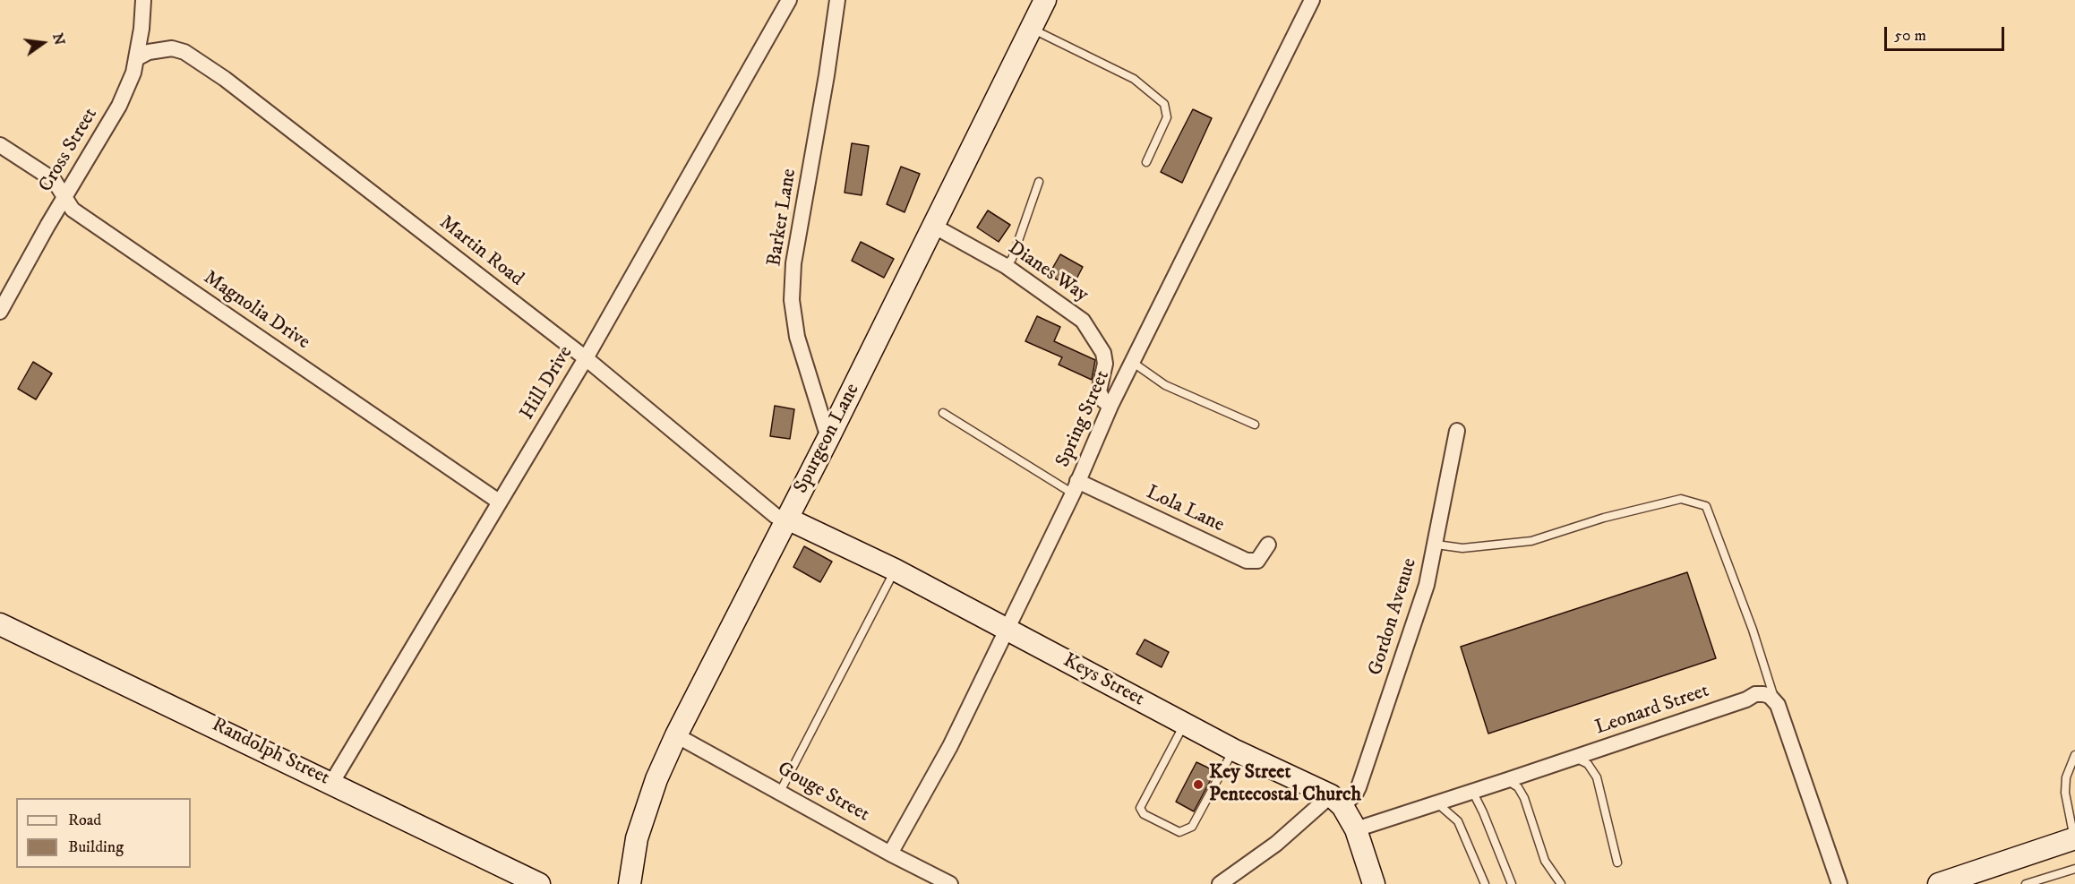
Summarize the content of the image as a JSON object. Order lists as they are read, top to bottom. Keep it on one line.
{"streets":{"street":["Cross Street","Barker Lane","Martin Road","Dianes Way","Magnolia Drive","Hill Drive","Spring Street","Spurgeon Lane","Lola Lane","Gordon Avenue","Keys Street","Leonard Street","Randolph Street","Gouge Street"]},"crossings":[["Cross Street","Martin Road"],["Cross Street","Magnolia Drive"],["Barker Lane","Spurgeon Lane"],["Martin Road","Hill Drive"],["Martin Road","Spurgeon Lane"],["Martin Road","Keys Street"],["Dianes Way","Spring Street"],["Dianes Way","Spurgeon Lane"],["Magnolia Drive","Hill Drive"],["Hill Drive","Randolph Street"],["Spring Street","Lola Lane"],["Spring Street","Keys Street"],["Spring Street","Gouge Street"],["Spurgeon Lane","Keys Street"],["Spurgeon Lane","Gouge Street"],["Gordon Avenue","Keys Street"]],"places":["Key Street Pentecostal Church"],"legend":["Road","Building"],"scale_bar":"50 m","north":"right"}
